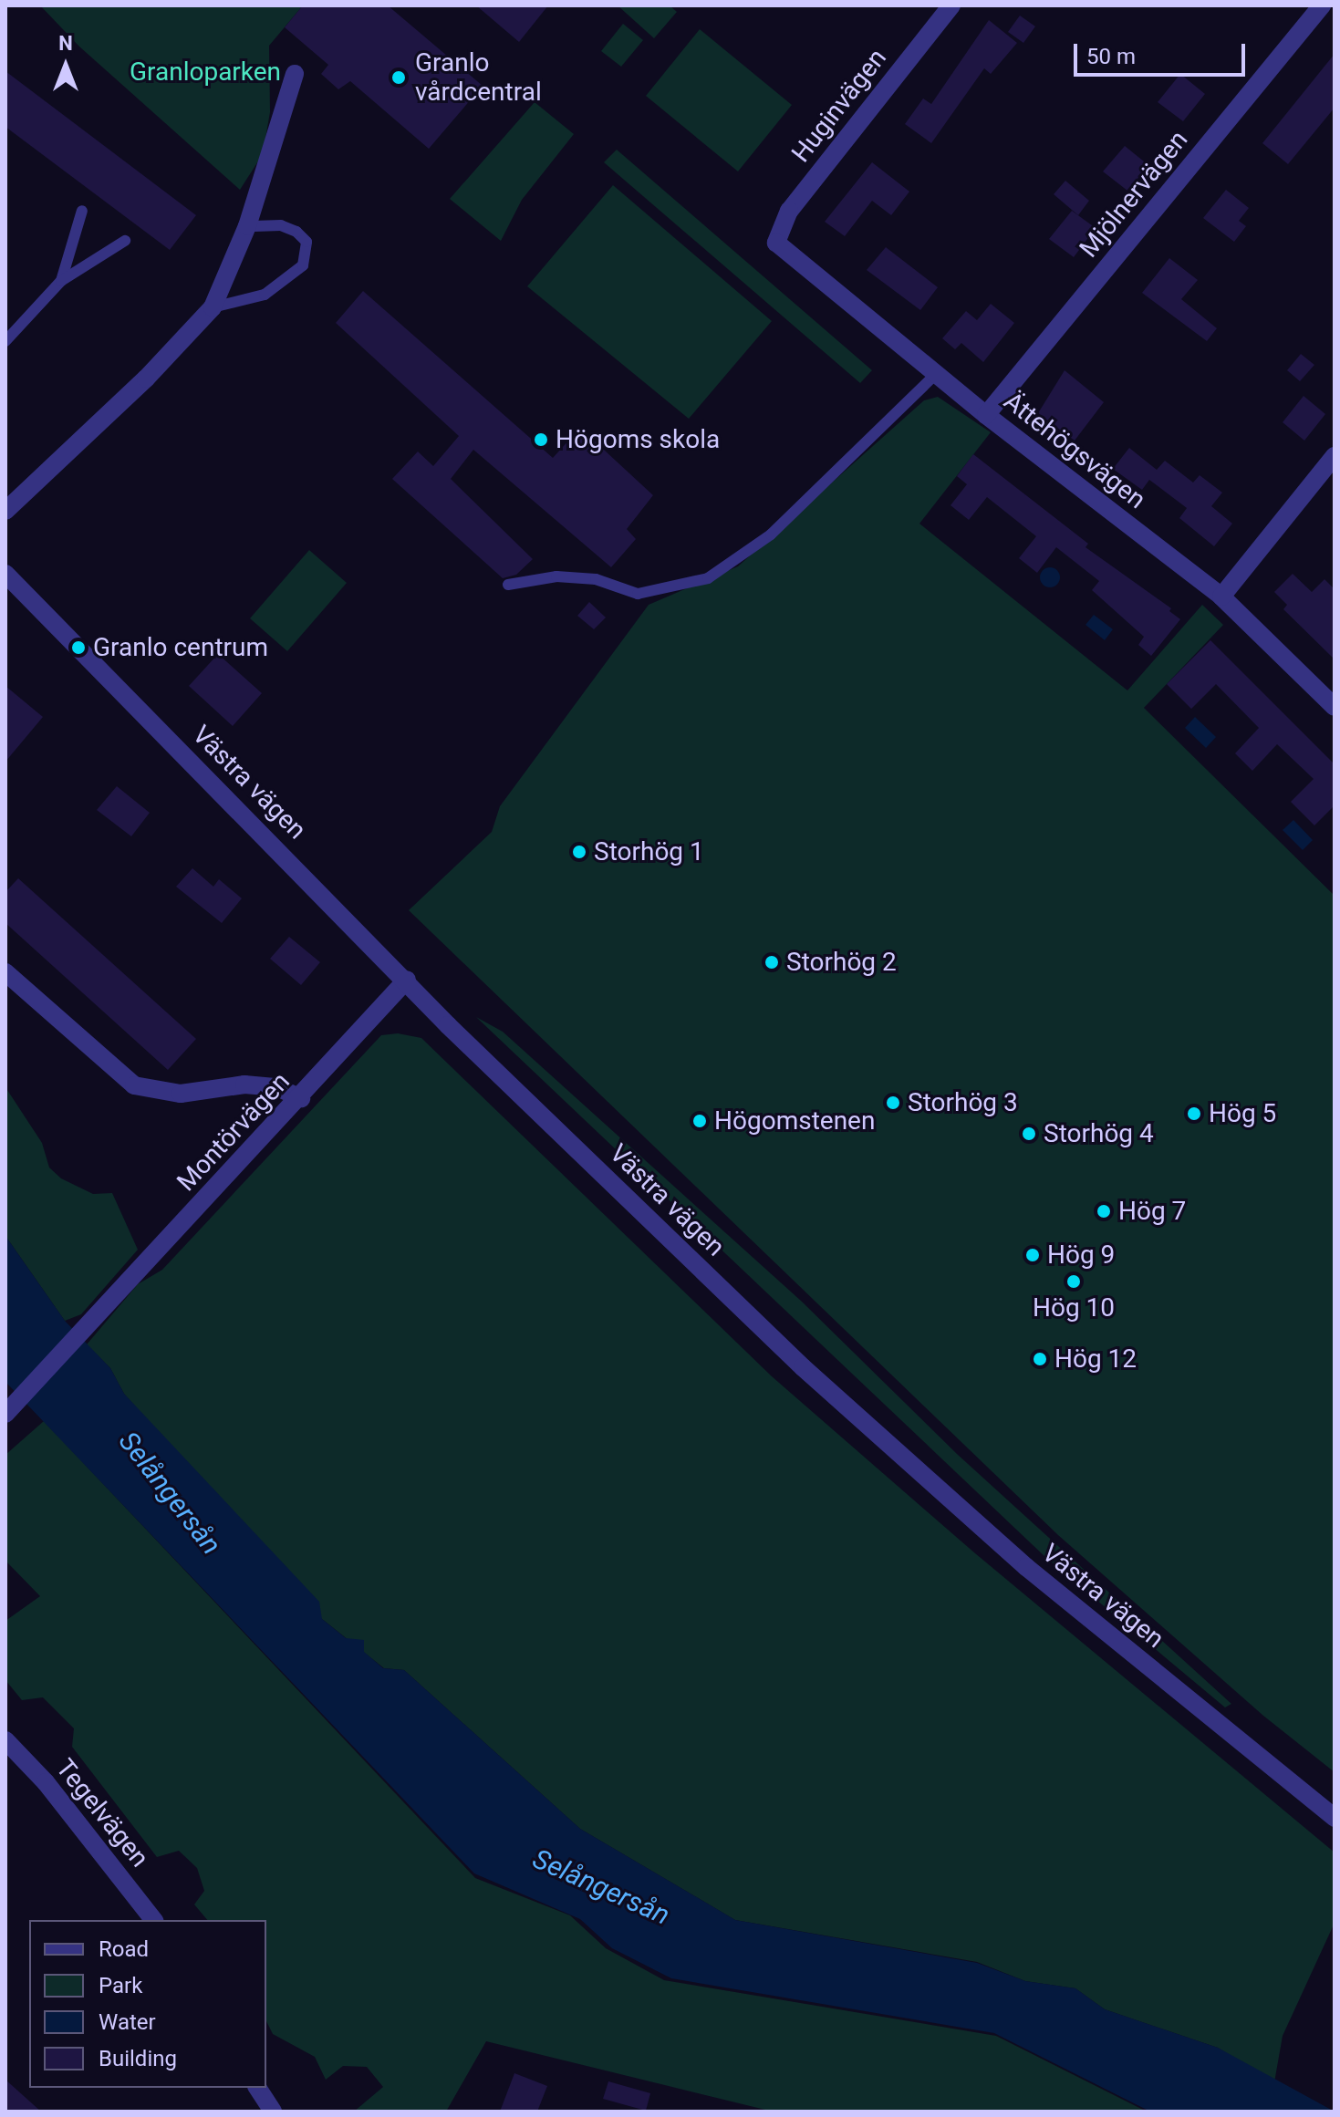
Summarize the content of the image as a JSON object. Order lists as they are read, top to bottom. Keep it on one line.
{"streets":{"street":["Huginvägen","Mjölnervägen","Ättehögsvägen","Västra vägen","Montörvägen","Tegelvägen"]},"crossings":[["Huginvägen","Ättehögsvägen"],["Mjölnervägen","Ättehögsvägen"],["Västra vägen","Montörvägen"]],"water":["Selångersån"],"parks":["Granloparken"],"places":["Granlo vårdcentral","Högoms skola","Granlo centrum","Storhög 1","Storhög 2","Storhög 3","Hög 5","Högomstenen","Storhög 4","Hög 7","Hög 9","Hög 10","Hög 12"],"legend":["Road","Park","Water","Building"],"scale_bar":"50 m","north":"top"}
